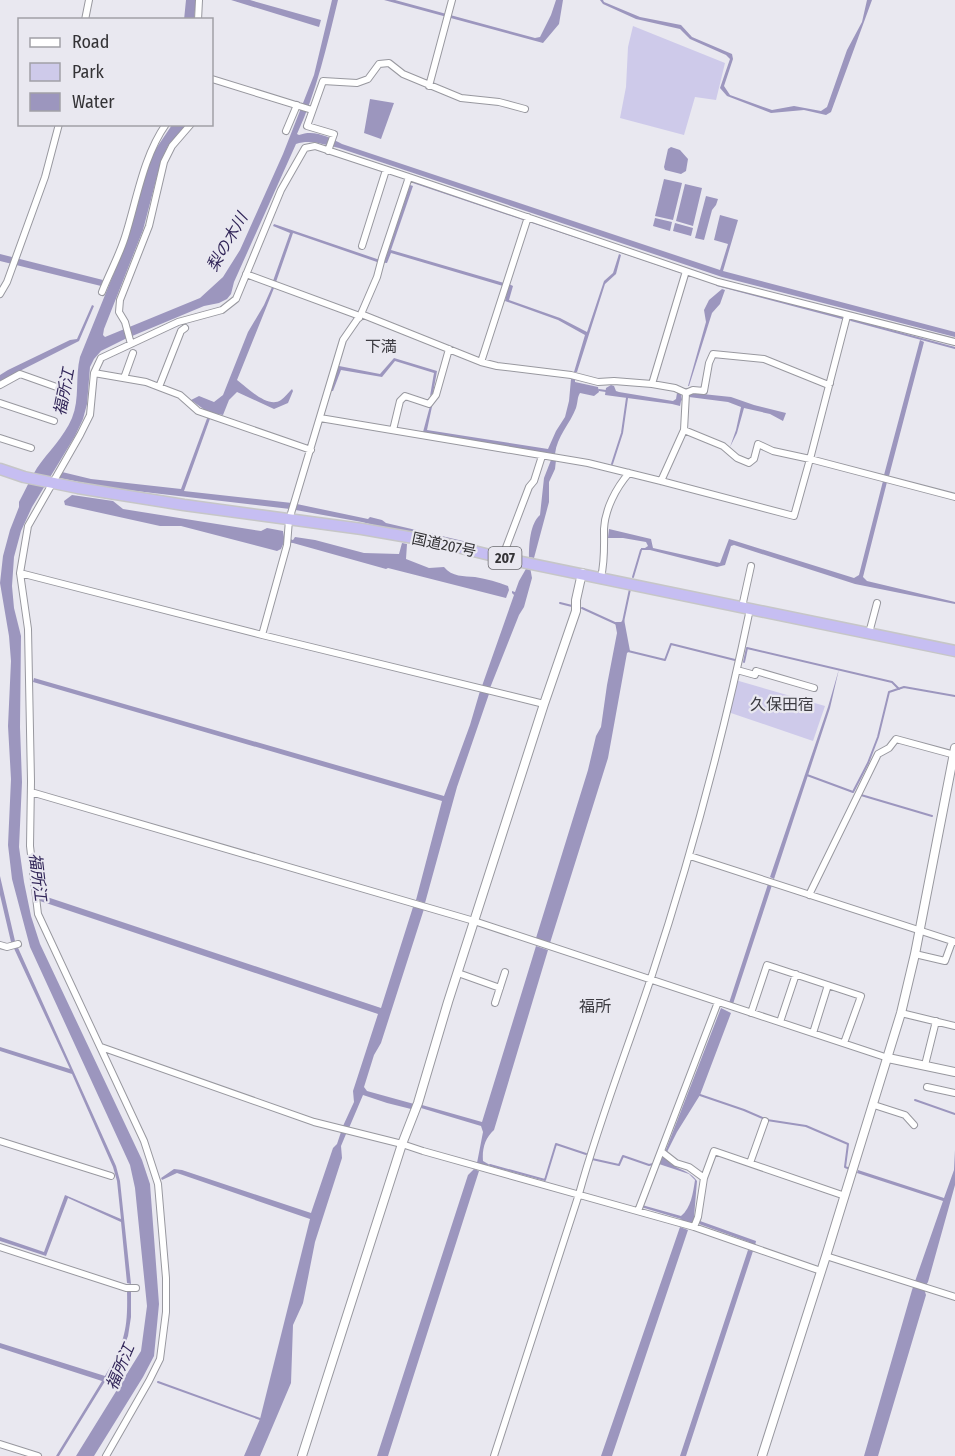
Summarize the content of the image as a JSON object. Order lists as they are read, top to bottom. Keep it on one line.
{"streets":{"highway":["国道207号","207"]},"districts":["下満","久保田宿","福所"],"water":["梨の木川","福所江"],"legend":["Road","Park","Water"]}
